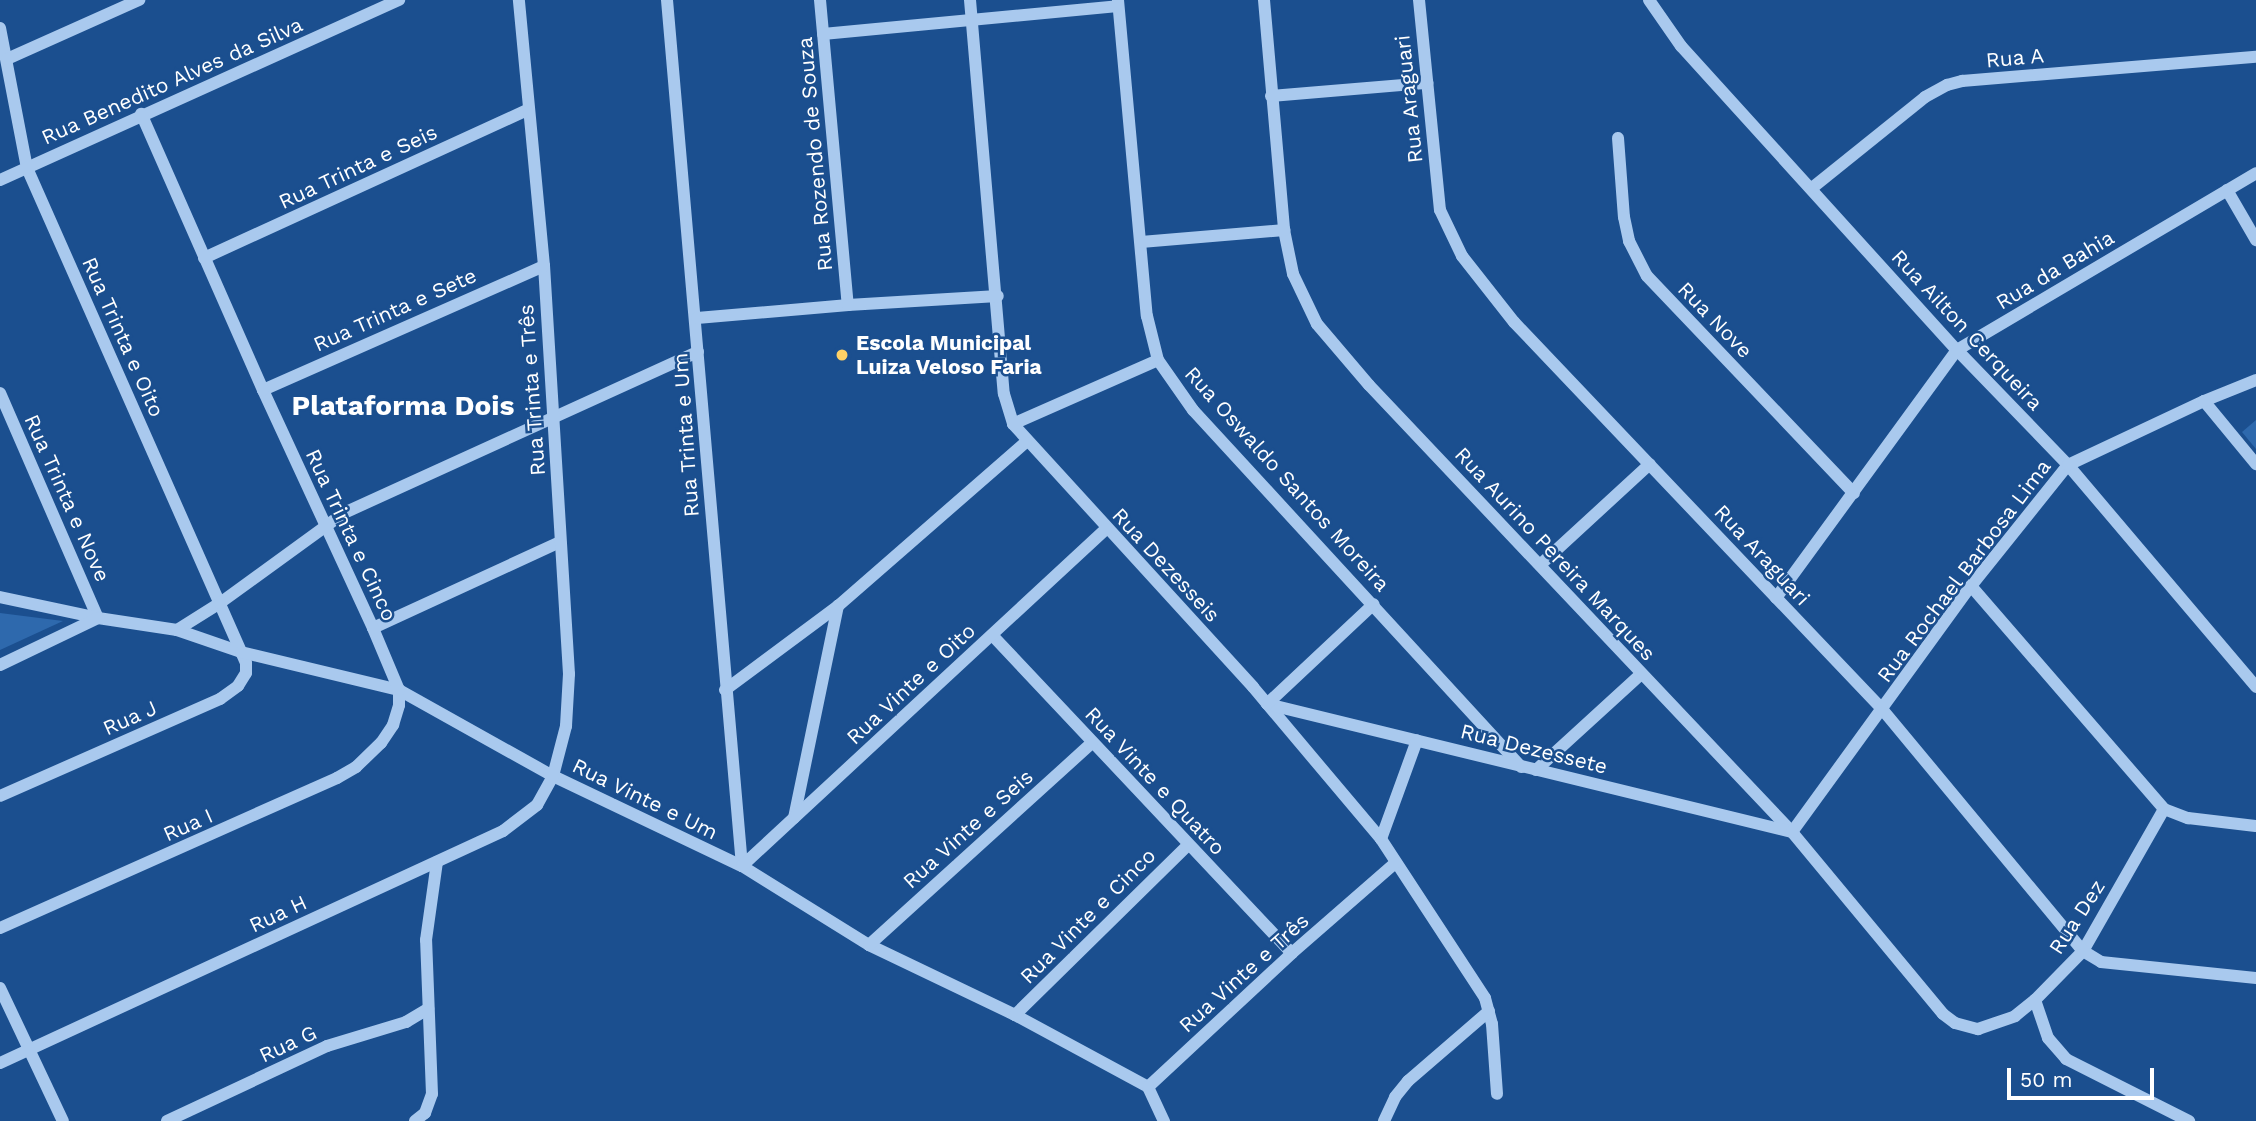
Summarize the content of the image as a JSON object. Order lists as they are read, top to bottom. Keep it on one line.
{"streets":{"street":["Rua A","Rua Benedito Alves da Silva","Rua Araguari","Rua Rozendo de Souza","Rua Trinta e Seis","Rua da Bahia","Rua Trinta e Sete","Rua Nove","Rua Ailton Cerqueira","Rua Trinta e Oito","Rua Trinta e Três","Rua Trinta e Um","Rua Oswaldo Santos Moreira","Rua Trinta e Nove","Rua Trinta e Cinco","Rua Aurino Pereira Marques","Rua Dezesseis","Rua Rochael Barbosa Lima","Rua Vinte e Oito","Rua J","Rua Dezessete","Rua Vinte e Quatro","Rua Vinte e Um","Rua I","Rua Vinte e Seis","Rua H","Rua Vinte e Cinco","Rua Dez","Rua Vinte e Três","Rua G"]},"crossings":[["Rua A","Rua Ailton Cerqueira"],["Rua Benedito Alves da Silva","Rua Trinta e Oito"],["Rua Benedito Alves da Silva","Rua Trinta e Cinco"],["Rua Araguari","Rua da Bahia"],["Rua Araguari","Rua Rochael Barbosa Lima"],["Rua Araguari","Rua Dez"],["Rua Trinta e Seis","Rua Trinta e Três"],["Rua Trinta e Seis","Rua Trinta e Cinco"],["Rua da Bahia","Rua Nove"],["Rua da Bahia","Rua Ailton Cerqueira"],["Rua Trinta e Sete","Rua Trinta e Três"],["Rua Trinta e Sete","Rua Trinta e Cinco"],["Rua Ailton Cerqueira","Rua Rochael Barbosa Lima"],["Rua Trinta e Oito","Rua J"],["Rua Trinta e Oito","Rua Vinte e Um"],["Rua Trinta e Três","Rua Vinte e Um"],["Rua Trinta e Três","Rua H"],["Rua Trinta e Um","Rua Vinte e Oito"],["Rua Trinta e Um","Rua Vinte e Um"],["Rua Oswaldo Santos Moreira","Rua Dezessete"],["Rua Trinta e Nove","Rua Vinte e Um"],["Rua Trinta e Cinco","Rua Vinte e Um"],["Rua Trinta e Cinco","Rua I"],["Rua Aurino Pereira Marques","Rua Rochael Barbosa Lima"],["Rua Aurino Pereira Marques","Rua Dezessete"],["Rua Aurino Pereira Marques","Rua Dez"],["Rua Dezesseis","Rua Vinte e Oito"],["Rua Dezesseis","Rua Dezessete"],["Rua Dezesseis","Rua Vinte e Três"],["Rua Rochael Barbosa Lima","Rua Dezessete"],["Rua Vinte e Oito","Rua Vinte e Quatro"],["Rua Vinte e Oito","Rua Vinte e Um"],["Rua J","Rua Vinte e Um"],["Rua Vinte e Quatro","Rua Vinte e Seis"],["Rua Vinte e Quatro","Rua Vinte e Cinco"],["Rua Vinte e Quatro","Rua Vinte e Três"],["Rua Vinte e Um","Rua I"],["Rua Vinte e Um","Rua Vinte e Seis"],["Rua Vinte e Um","Rua H"],["Rua Vinte e Um","Rua Vinte e Cinco"],["Rua Vinte e Um","Rua Vinte e Três"]],"districts":["Plataforma Dois"],"places":["Escola Municipal Luiza Veloso Faria"],"scale_bar":"50 m"}
